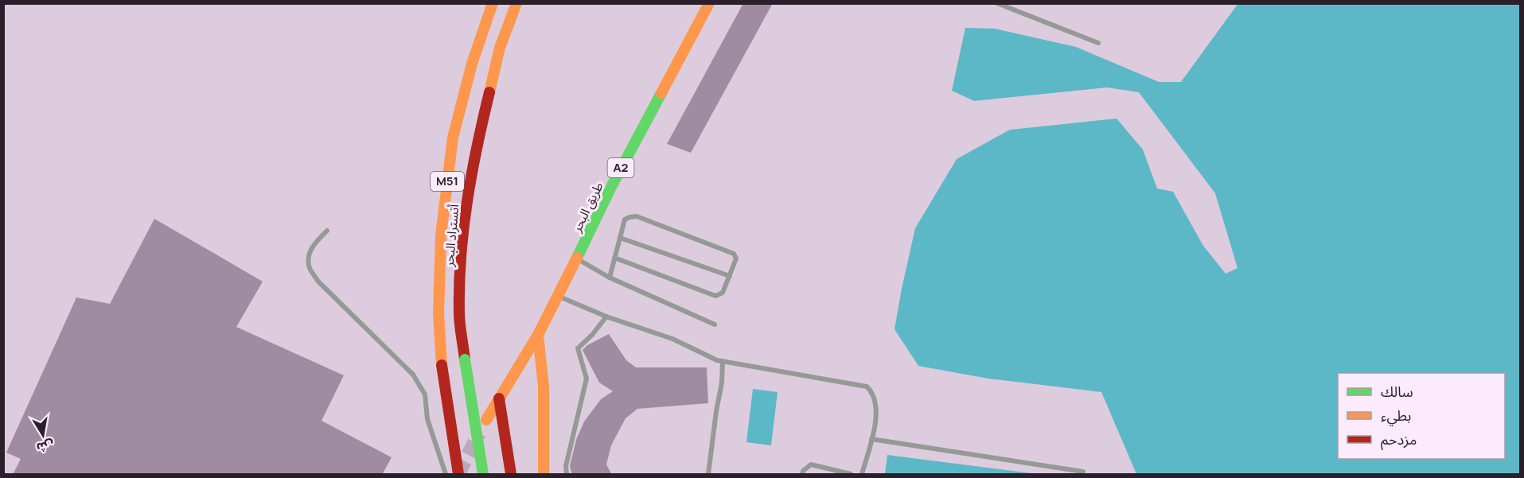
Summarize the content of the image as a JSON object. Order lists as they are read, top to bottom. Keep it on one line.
{"streets":{"main road":["A2","M51","طريق البحر","أتستراد البحر"]},"legend":["سالك","بطيء","مزدحم"],"north":"bottom"}
